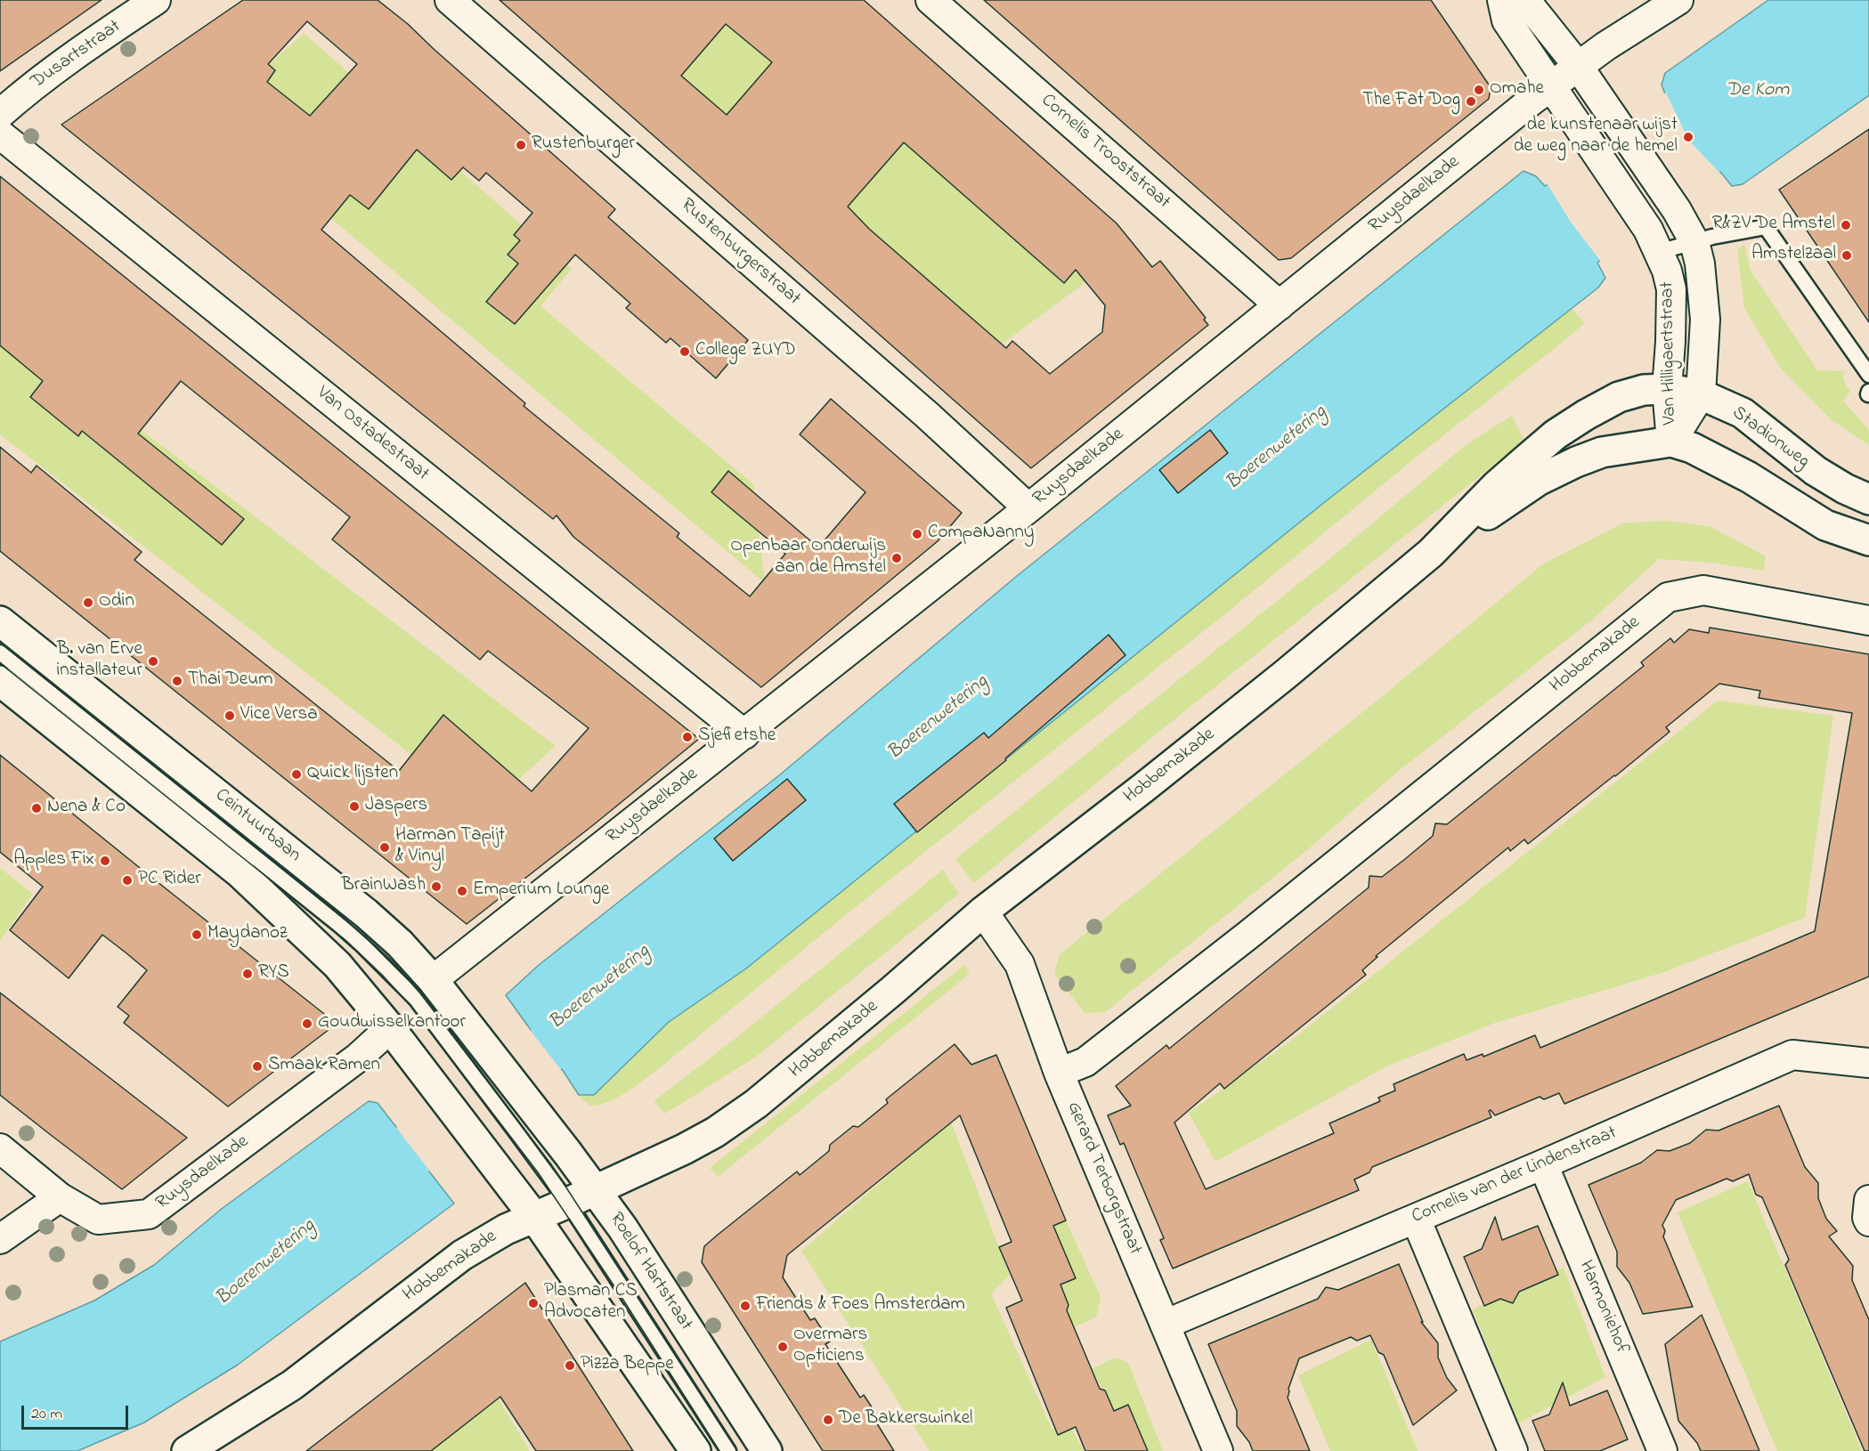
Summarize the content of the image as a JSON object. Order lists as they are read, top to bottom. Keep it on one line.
{"streets":{"main road":["Stadionweg","Hobbemakade","Ceintuurbaan","Roelof Hartstraat"],"street":["Dusartstraat","Cornelis Trooststraat","Ruysdaelkade","Rustenburgerstraat","Van Hilligaertstraat","Van Ostadestraat","Cornelis van der Lindenstraat","Gerard Terborgstraat","Harmoniehof"]},"crossings":[["Cornelis Trooststraat","Ruysdaelkade"],["Ruysdaelkade","Rustenburgerstraat"],["Ruysdaelkade","Van Hilligaertstraat"],["Ruysdaelkade","Van Ostadestraat"],["Ruysdaelkade","Ceintuurbaan"],["Van Hilligaertstraat","Stadionweg"],["Van Hilligaertstraat","Hobbemakade"],["Stadionweg","Hobbemakade"],["Hobbemakade","Gerard Terborgstraat"],["Hobbemakade","Roelof Hartstraat"],["Ceintuurbaan","Roelof Hartstraat"],["Cornelis van der Lindenstraat","Gerard Terborgstraat"],["Cornelis van der Lindenstraat","Harmoniehof"]],"water":["De Kom","Boerenwetering"],"places":["Omahe","The Fat Dog","de kunstenaar wijst de weg naar de hemel","Rustenburger","R&ZV De Amstel","Amstelzaal","College ZUYD","CompaNanny","Openbaar Onderwijs aan de Amstel","Odin","B. van Erve installateur","Thai Deum","Vice Versa","Sjefietshe","Quick lijsten","Jaspers","Nena & Co","Harman Tapijt & Vinyl","Apples Fix","PC Rider","BrainWash","Emperium Lounge","Maydanoz","RYS","Goudwisselkantoor","Smaak Ramen","Plasman CS Advocaten","Friends & Foes Amsterdam","Overmars Opticiens","Pizza Beppe","De Bakkerswinkel"],"scale_bar":"20 m"}
